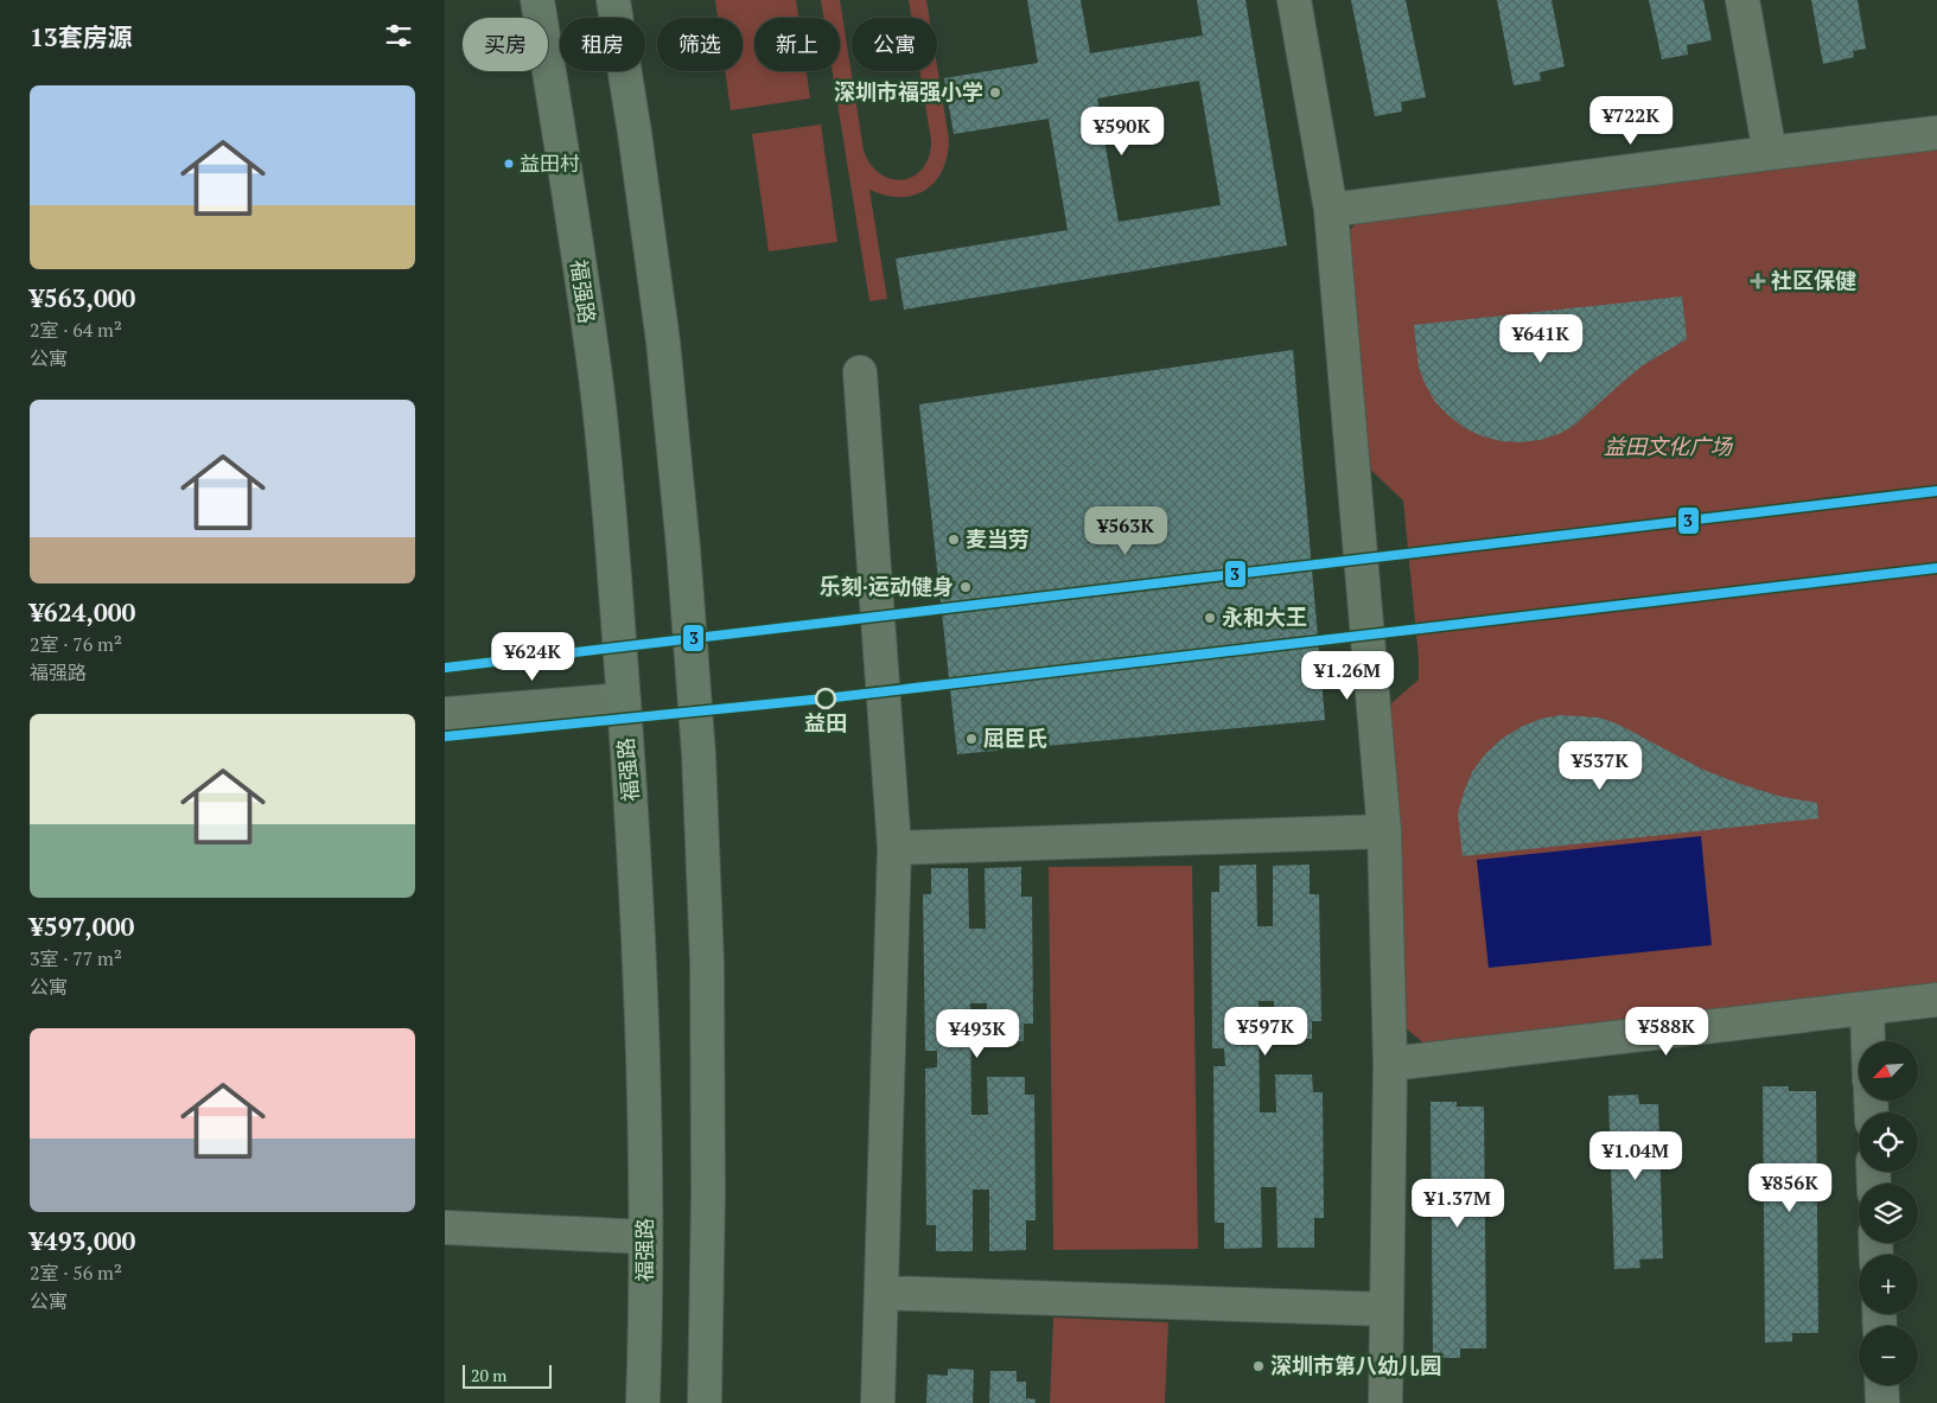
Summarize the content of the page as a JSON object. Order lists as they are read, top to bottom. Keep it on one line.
{"streets":{"main road":["福强路"]},"parks":["益田文化广场"],"places":{"other":["深圳市福强小学","益田村","麦当劳","乐刻·运动健身","永和大王","益田","屈臣氏","深圳市第八幼儿园"],"health":["社区保健"]},"lines":["transit line 3"],"scale_bar":"20 m","north":"bottom left","page":{"heading":"13套房源","chip":["买房","租房","筛选","新上","公寓"],"list":[{"name":"¥563,000","note":"2室 · 64 m² · 公寓"},{"name":"¥624,000","note":"2室 · 76 m² · 福强路"},{"name":"¥597,000","note":"3室 · 77 m² · 公寓"},{"name":"¥493,000","note":"2室 · 56 m² · 公寓"}],"price":["¥722K","¥590K","¥641K","¥563K","¥624K","¥1.26M","¥537K","¥597K","¥588K","¥493K","¥1.04M","¥856K","¥1.37M"],"map_buttons":["+","−"],"scale":"20 m"}}
